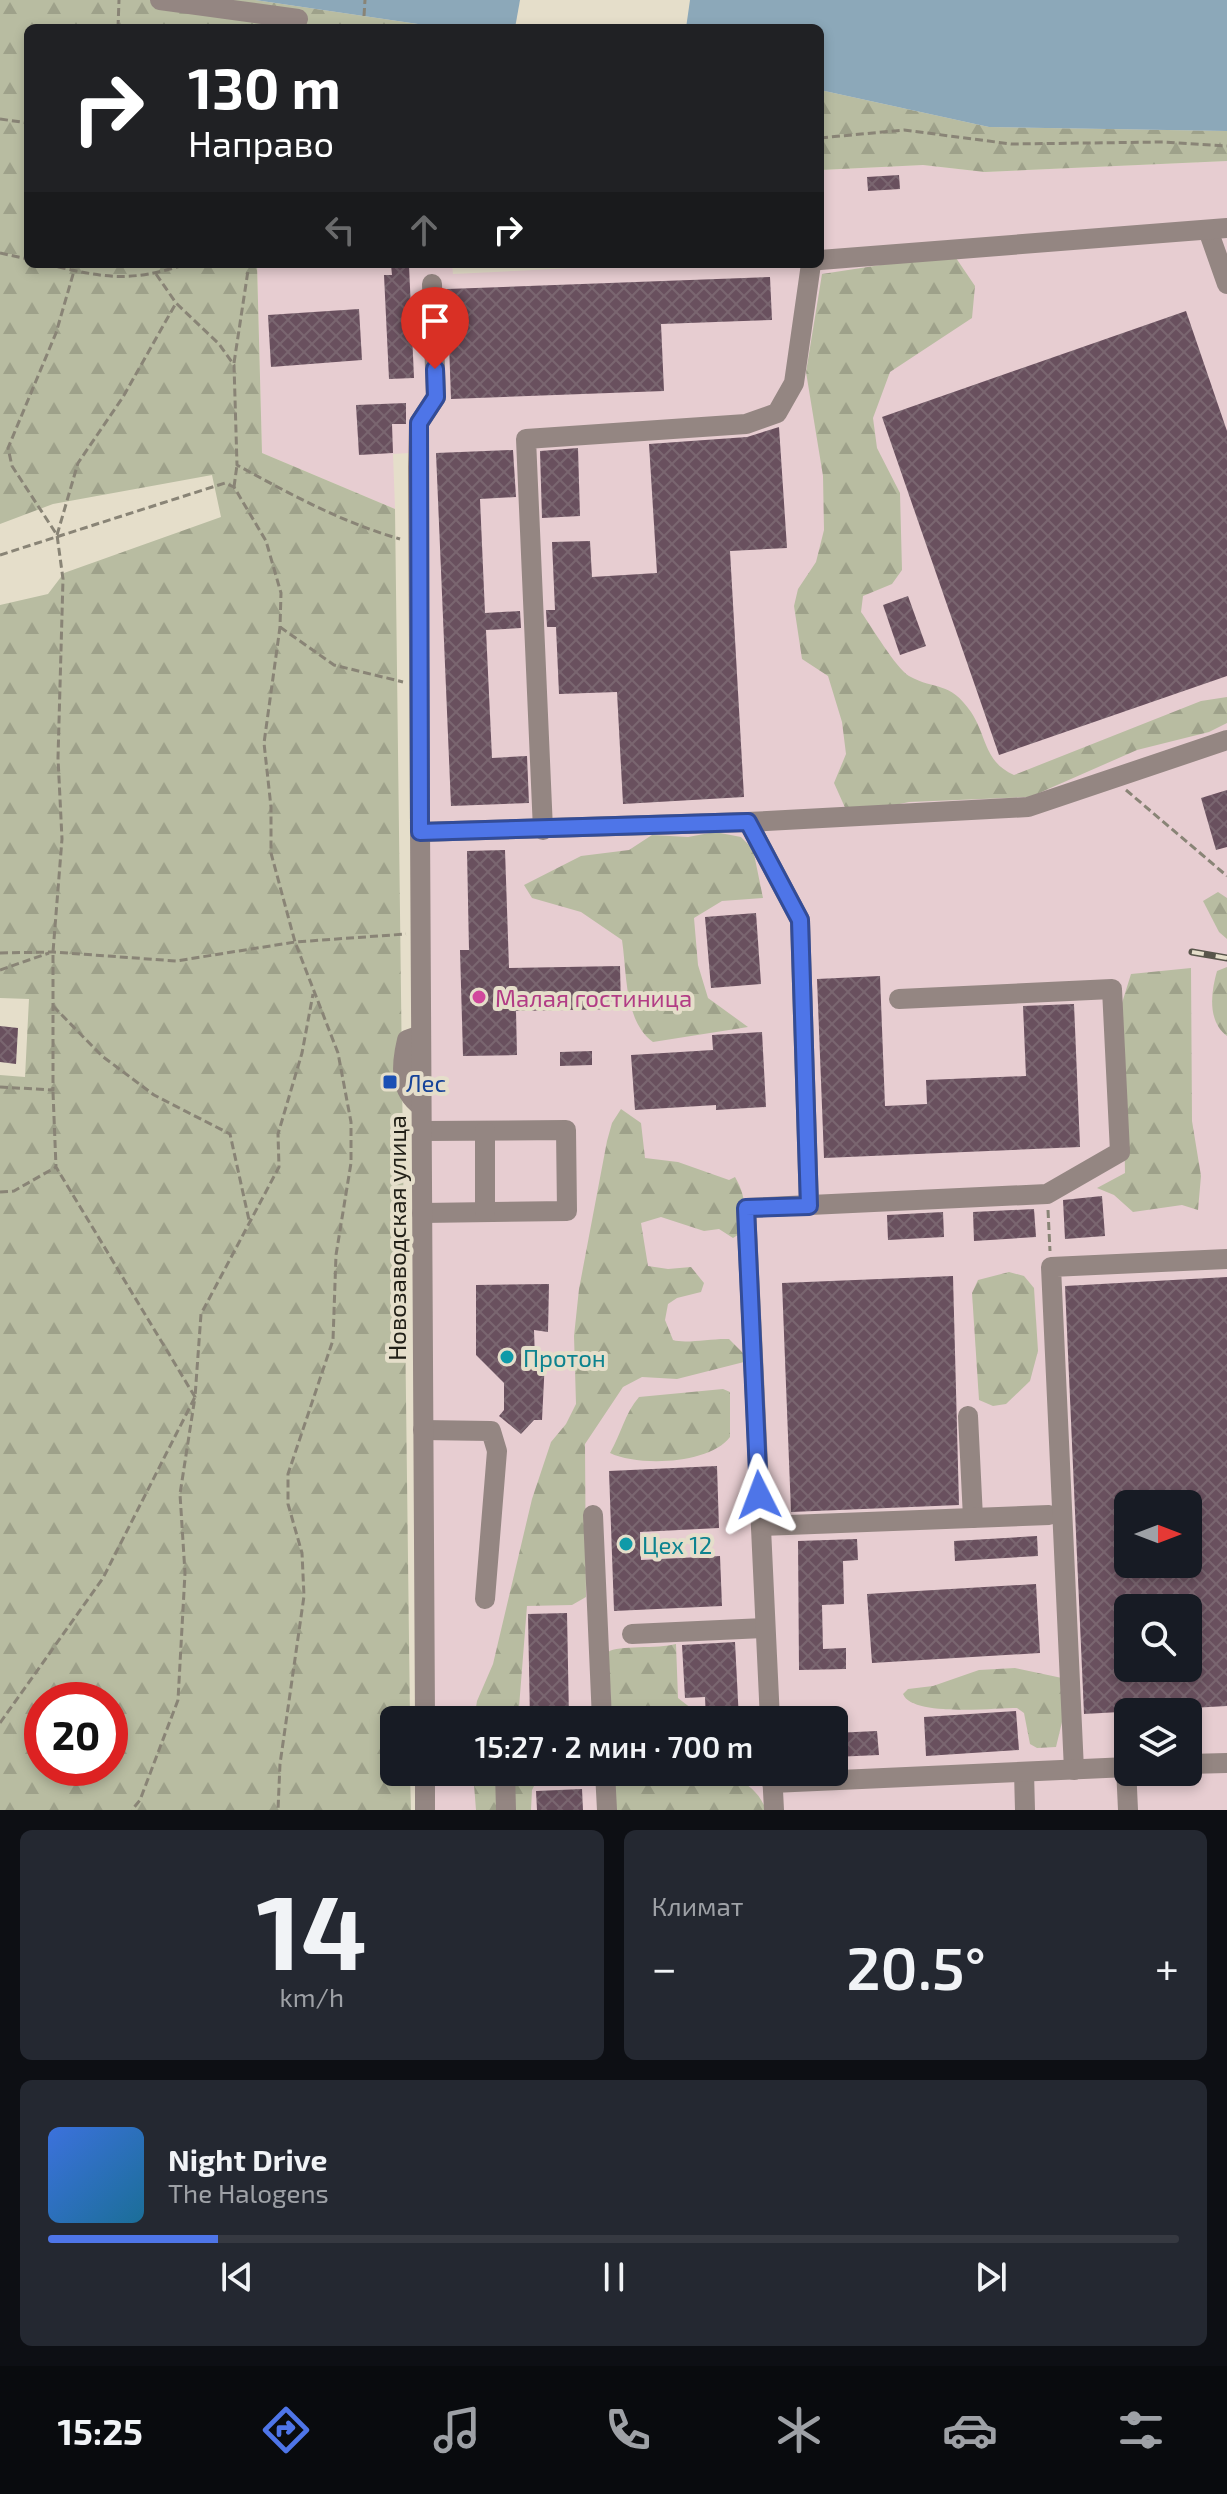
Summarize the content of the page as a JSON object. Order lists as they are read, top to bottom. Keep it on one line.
{"streets":{"street":["Новозаводская улица"]},"places":{"other":["Малая гостиница","Протон","Цех 12"],"transit":["Лес"]},"north":"right","page":{"turn":["130 m","Направо"],"limit":"20","trip":"15:27 · 2 мин · 700 m","tile":[["14","km/h"],"Климат"],"heat":["−","20.5°","+"],"song":["Night Drive","The Halogens"],"tabs":"15:25"}}
